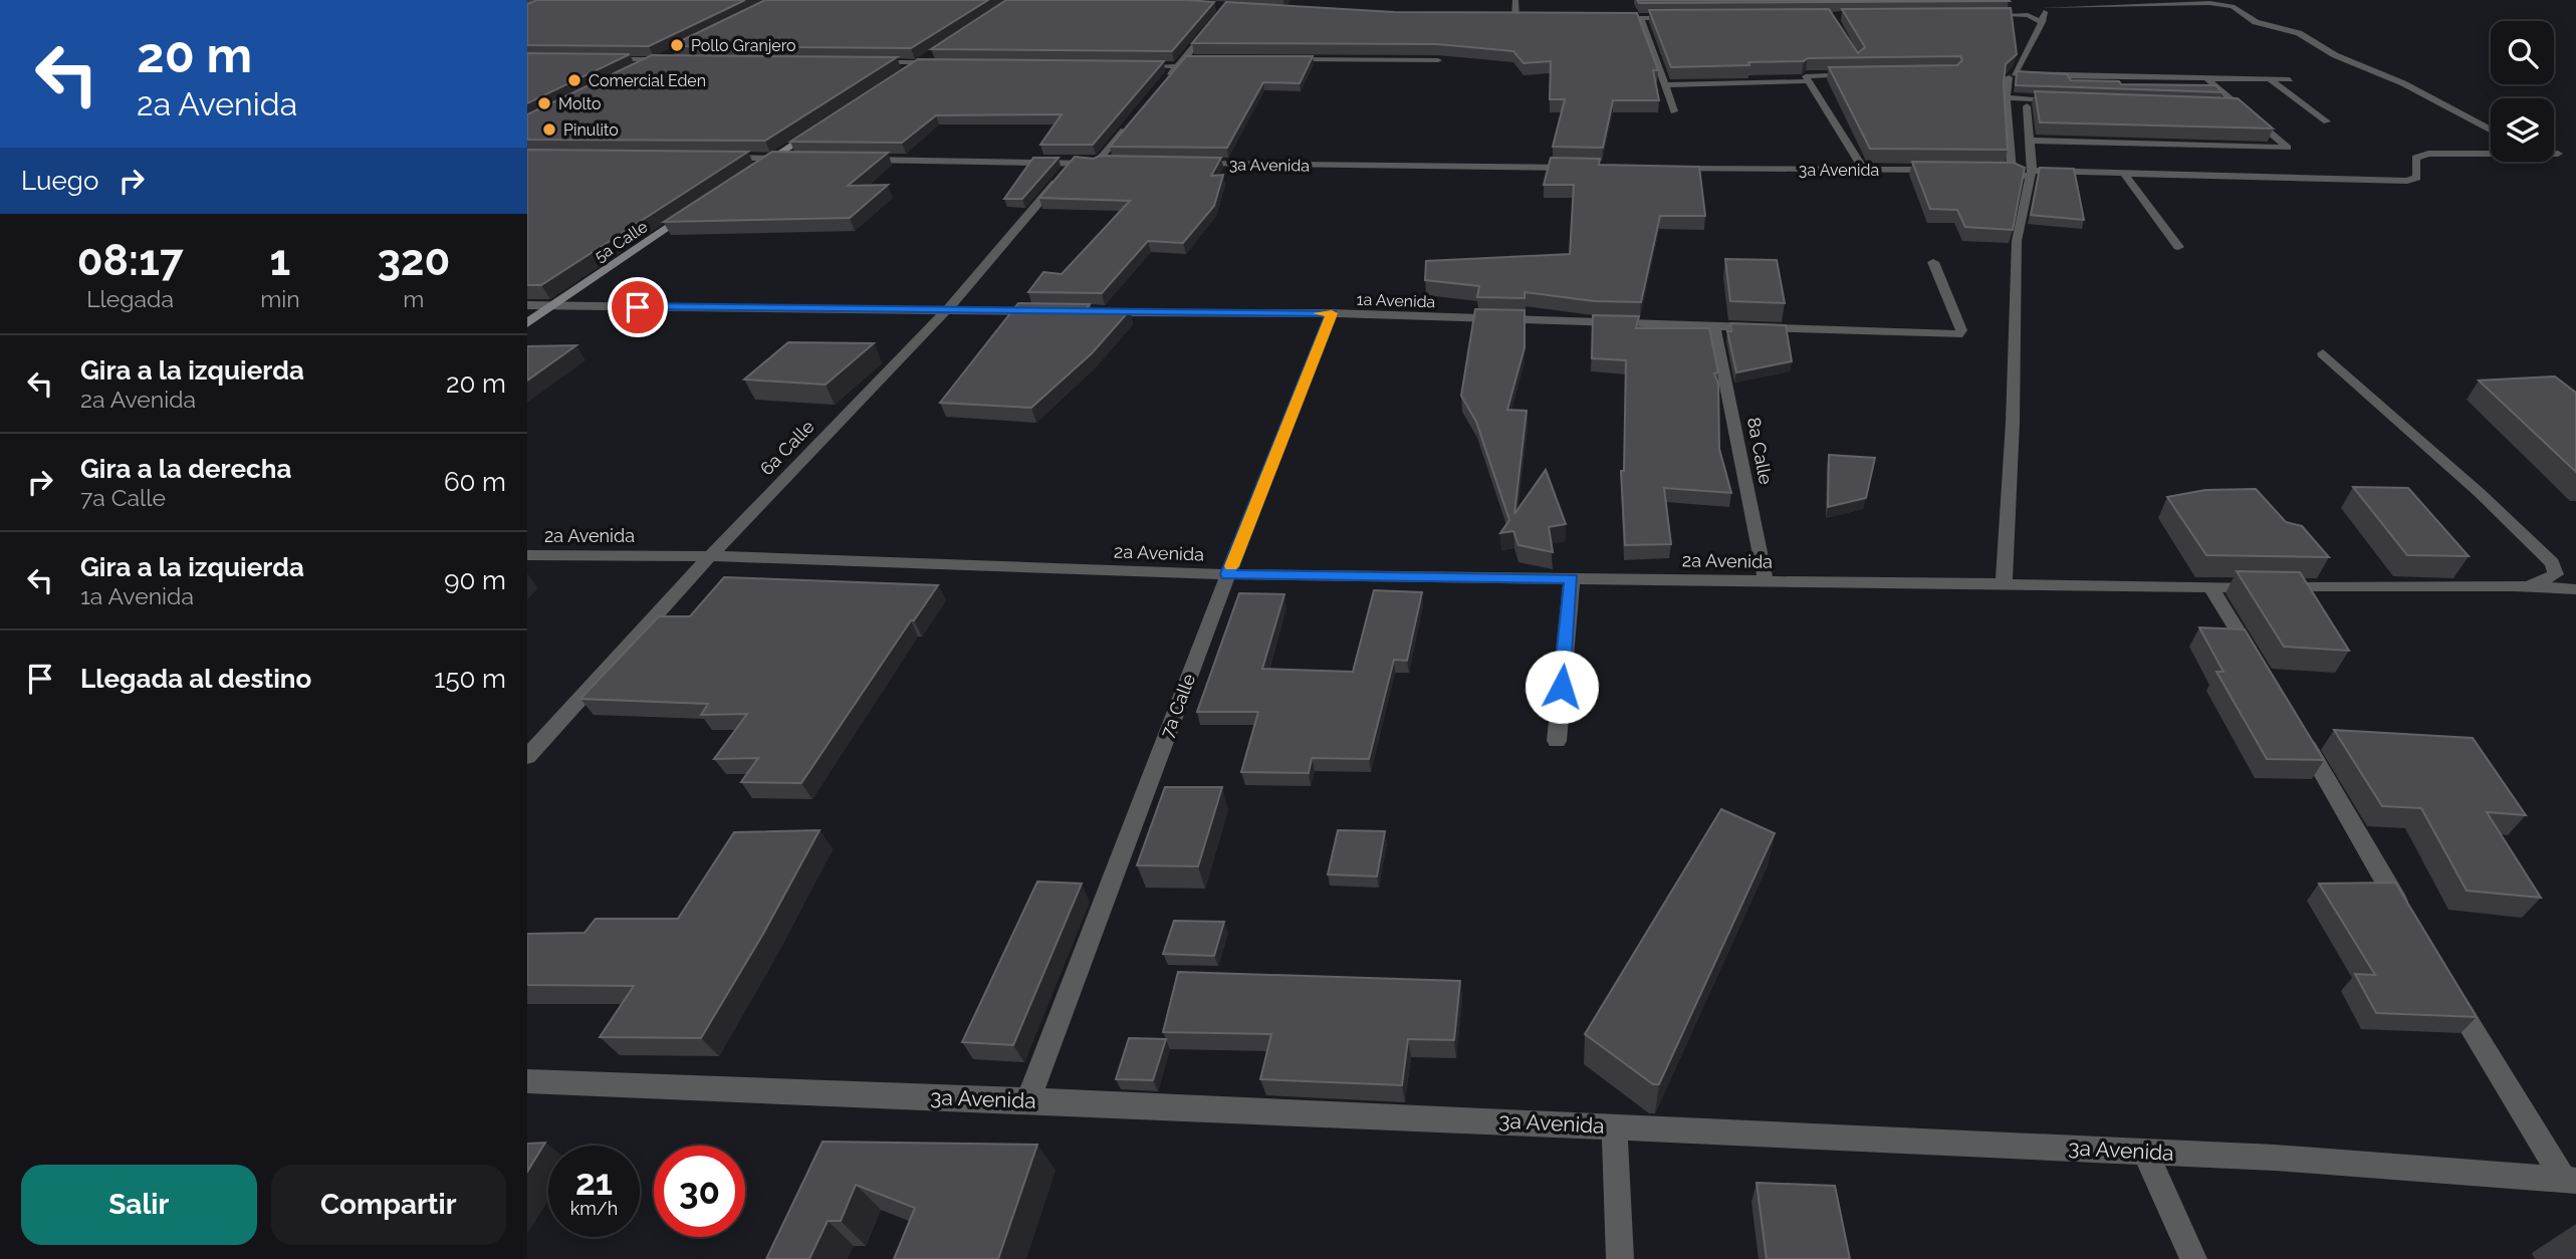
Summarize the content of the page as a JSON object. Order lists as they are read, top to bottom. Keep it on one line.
{"streets":{"street":["3a Avenida","5a Calle","1a Avenida","6a Calle","8a Calle","2a Avenida","7a Calle"]},"crossings":[["3a Avenida","7a Calle"],["1a Avenida","8a Calle"],["1a Avenida","7a Calle"],["6a Calle","2a Avenida"],["8a Calle","2a Avenida"],["2a Avenida","7a Calle"]],"places":["Pollo Granjero","Comercial Eden","Molto","Pinulito"],"page":{"turn":["20 m","2a Avenida"],"then":"Luego","eta":["08:17","Llegada","1","min","320","m"],"list":[{"name":"Gira a la izquierda","note":"2a Avenida","value":"20 m"},{"name":"Gira a la derecha","note":"7a Calle","value":"60 m"},{"name":"Gira a la izquierda","note":"1a Avenida","value":"90 m"},{"name":"Llegada al destino","value":"150 m"}],"speed":"21 km/h","limit":"30","buttons":["Salir","Compartir"]}}
